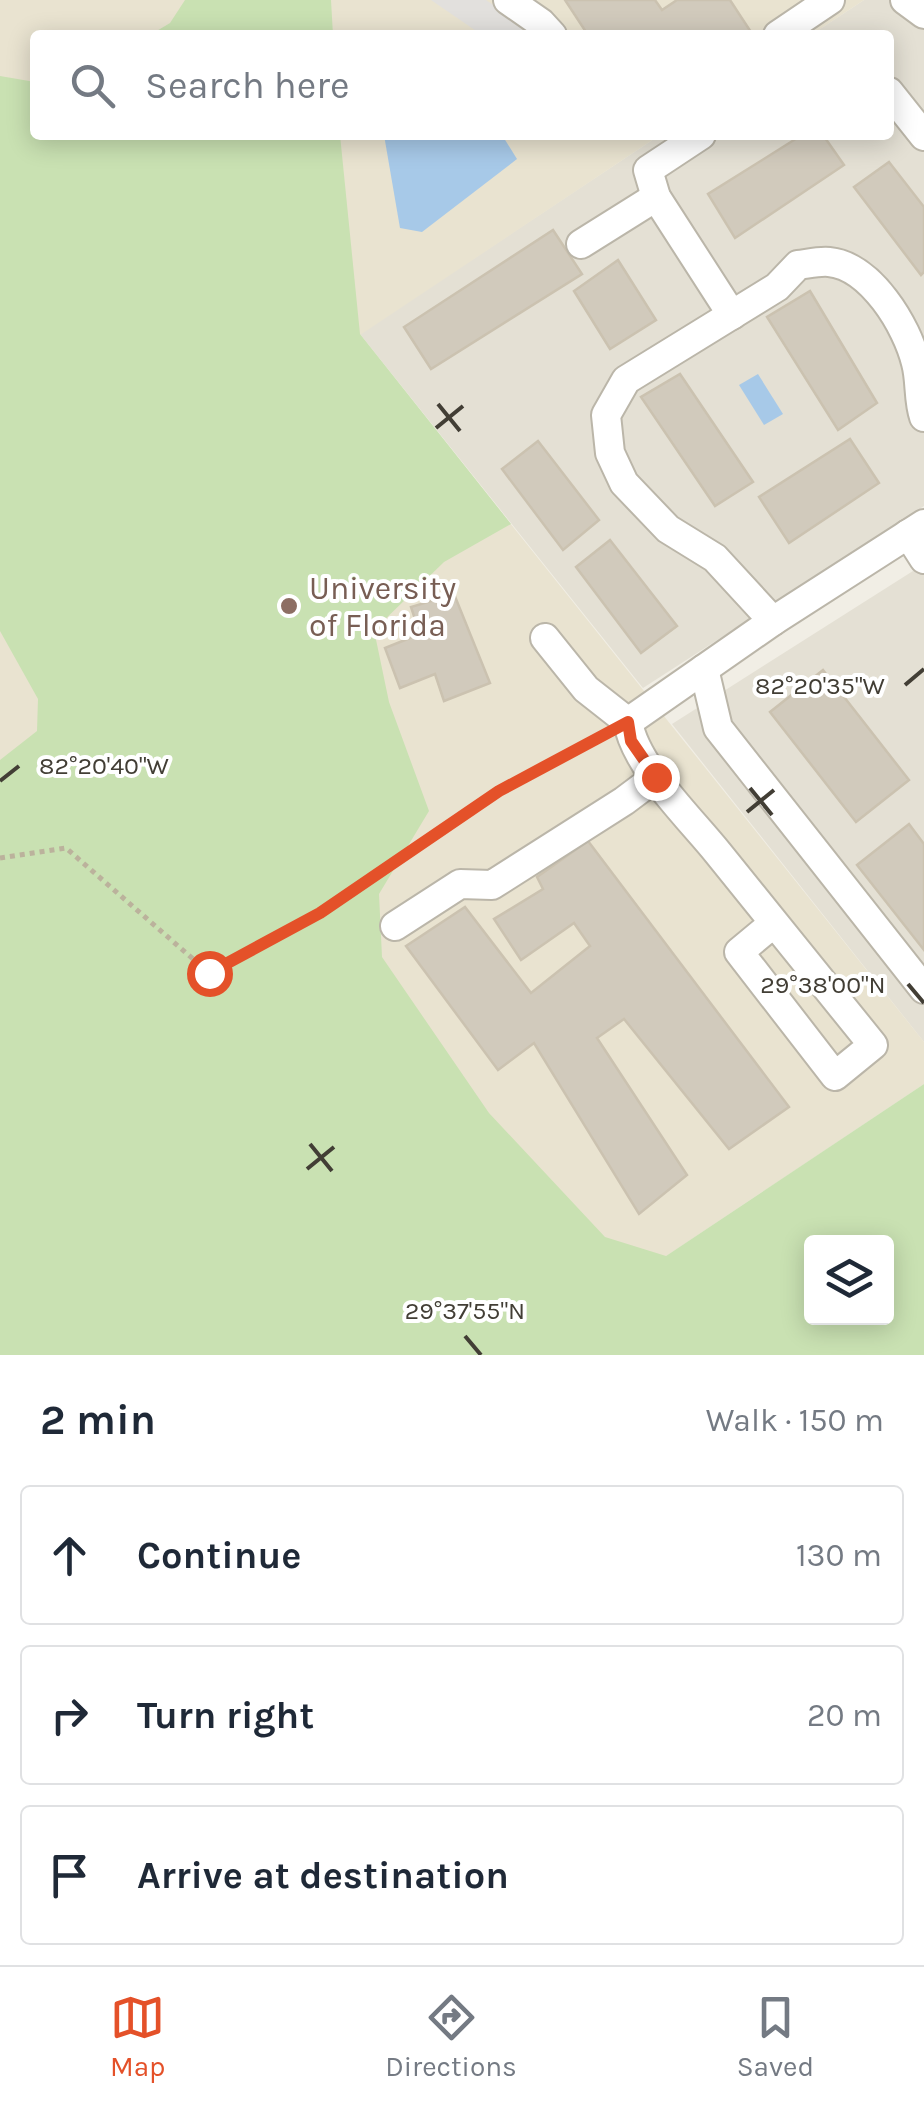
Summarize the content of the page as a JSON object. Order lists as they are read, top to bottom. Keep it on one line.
{"places":["University of Florida"],"page":{"search":"Search here","heading":["2 min","Walk · 150 m"],"list":[["Continue","130 m"],["Turn right","20 m"],"Arrive at destination"],"nav":["Map","Directions","Saved"]},"coordinates":["82°20'35\"W","82°20'40\"W","29°38'00\"N","29°37'55\"N"]}
